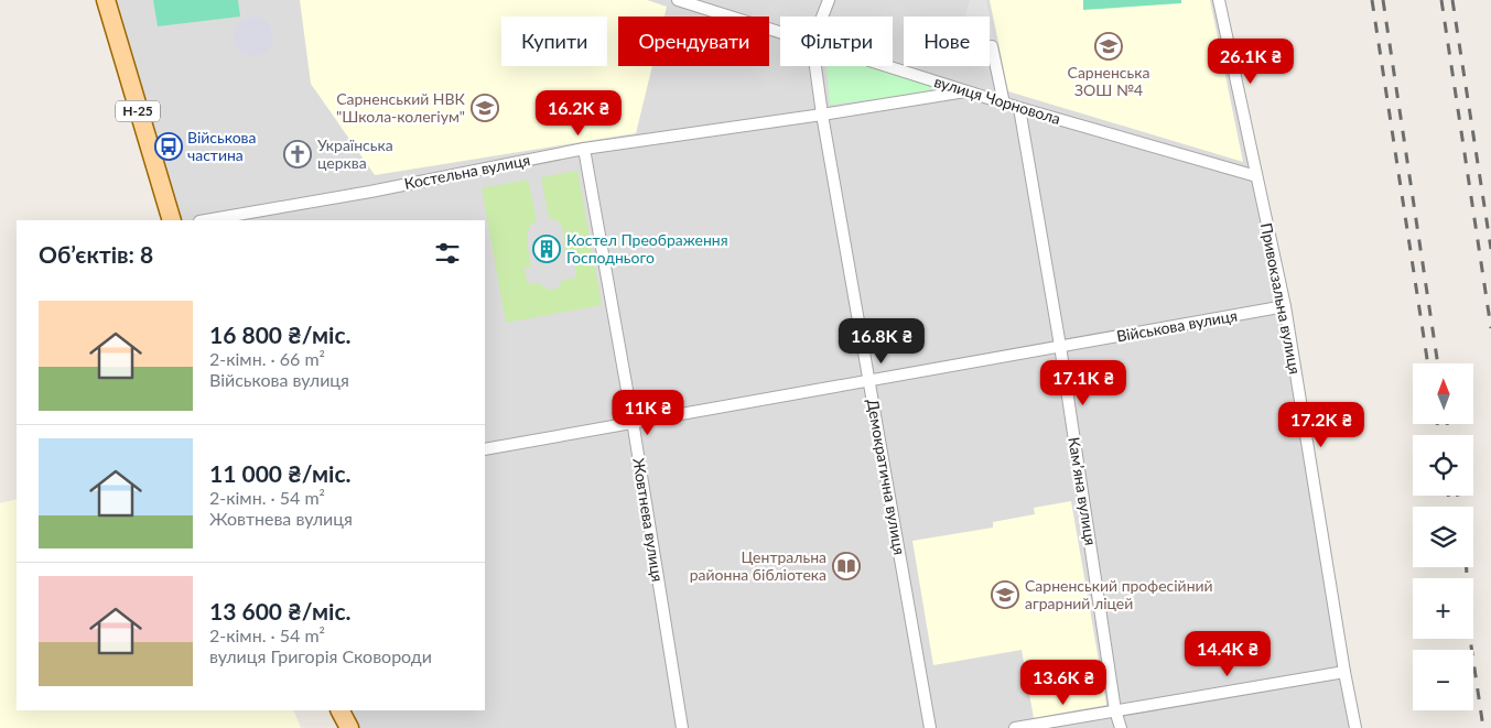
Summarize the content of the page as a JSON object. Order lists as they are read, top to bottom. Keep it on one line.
{"streets":{"main road":["Н-25"],"street":["вулиця Чорновола","Костельна вулиця","Привокзальна вулиця","Військова вулиця","Демократична вулиця","Камʼяна вулиця","Жовтнева вулиця"]},"crossings":[["вулиця Чорновола","Костельна вулиця"],["вулиця Чорновола","Привокзальна вулиця"],["вулиця Чорновола","Камʼяна вулиця"],["Костельна вулиця","Демократична вулиця"],["Костельна вулиця","Жовтнева вулиця"],["Привокзальна вулиця","Військова вулиця"],["Військова вулиця","Демократична вулиця"],["Військова вулиця","Камʼяна вулиця"],["Військова вулиця","Жовтнева вулиця"]],"places":{"school or university":["Сарненська ЗОШ №4","Сарненський НВК \"Школа-колегіум\"","Сарненський професійний аграрний ліцей"],"bus stop":["Військова частина"],"church":["Українська церква"],"building":["Костел Преображення Господнього"],"library":["Центральна районна бібліотека"]},"north":"top","page":{"chip":["Купити","Орендувати","Фільтри","Нове"],"price":["26.1K ₴","16.2K ₴","16.8K ₴","17.1K ₴","11K ₴","17.2K ₴","14.4K ₴","13.6K ₴"],"heading":"Об’єктів: 8","list":[{"name":"16 800 ₴/міс.","note":"2-кімн. · 66 m² · Військова вулиця"},{"name":"11 000 ₴/міс.","note":"2-кімн. · 54 m² · Жовтнева вулиця"},{"name":"13 600 ₴/міс.","note":"2-кімн. · 54 m² · вулиця Григорія Сковороди"}],"map_buttons":["+","−"]}}
